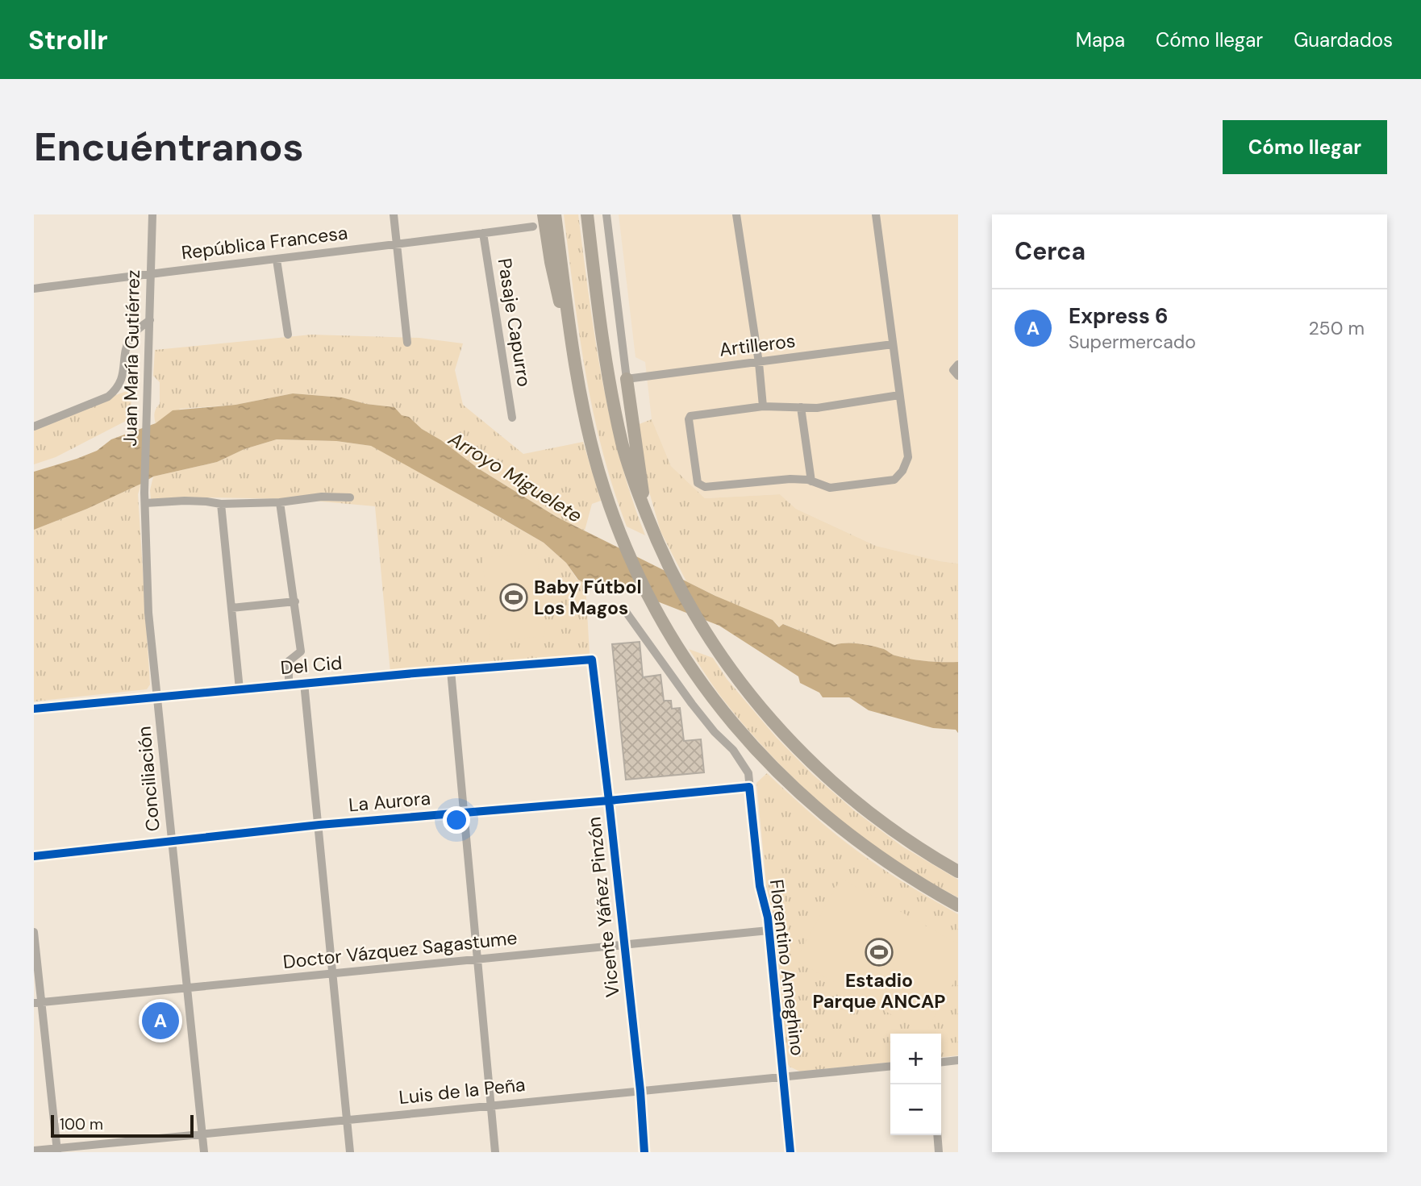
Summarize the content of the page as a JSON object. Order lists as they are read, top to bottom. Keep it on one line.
{"streets":{"street":["República Francesa","Pasaje Capurro","Artilleros","Juan María Gutiérrez","Del Cid","Conciliación","La Aurora","Vicente Yáñez Pinzón","Doctor Vázquez Sagastume","Florentino Ameghino","Luis de la Peña"]},"crossings":[["República Francesa","Pasaje Capurro"],["República Francesa","Juan María Gutiérrez"],["Juan María Gutiérrez","Conciliación"],["Del Cid","Conciliación"],["Del Cid","Vicente Yáñez Pinzón"],["Conciliación","La Aurora"],["Conciliación","Doctor Vázquez Sagastume"],["Conciliación","Luis de la Peña"],["La Aurora","Vicente Yáñez Pinzón"],["La Aurora","Florentino Ameghino"],["Vicente Yáñez Pinzón","Doctor Vázquez Sagastume"],["Vicente Yáñez Pinzón","Luis de la Peña"],["Doctor Vázquez Sagastume","Florentino Ameghino"],["Florentino Ameghino","Luis de la Peña"]],"water":["Arroyo Miguelete"],"places":{"sports":["Baby Fútbol Los Magos","Estadio Parque ANCAP"]},"scale_bar":"100 m","page":{"header":"Strollr","nav":["Mapa","Cómo llegar","Guardados"],"buttons":"Cómo llegar","title":"Encuéntranos","heading":"Cerca","list":[{"mark":"A","name":"Express 6","note":"Supermercado","value":"250 m"}],"pins":"A","map_buttons":["+","−"],"scale":"100 m"}}
